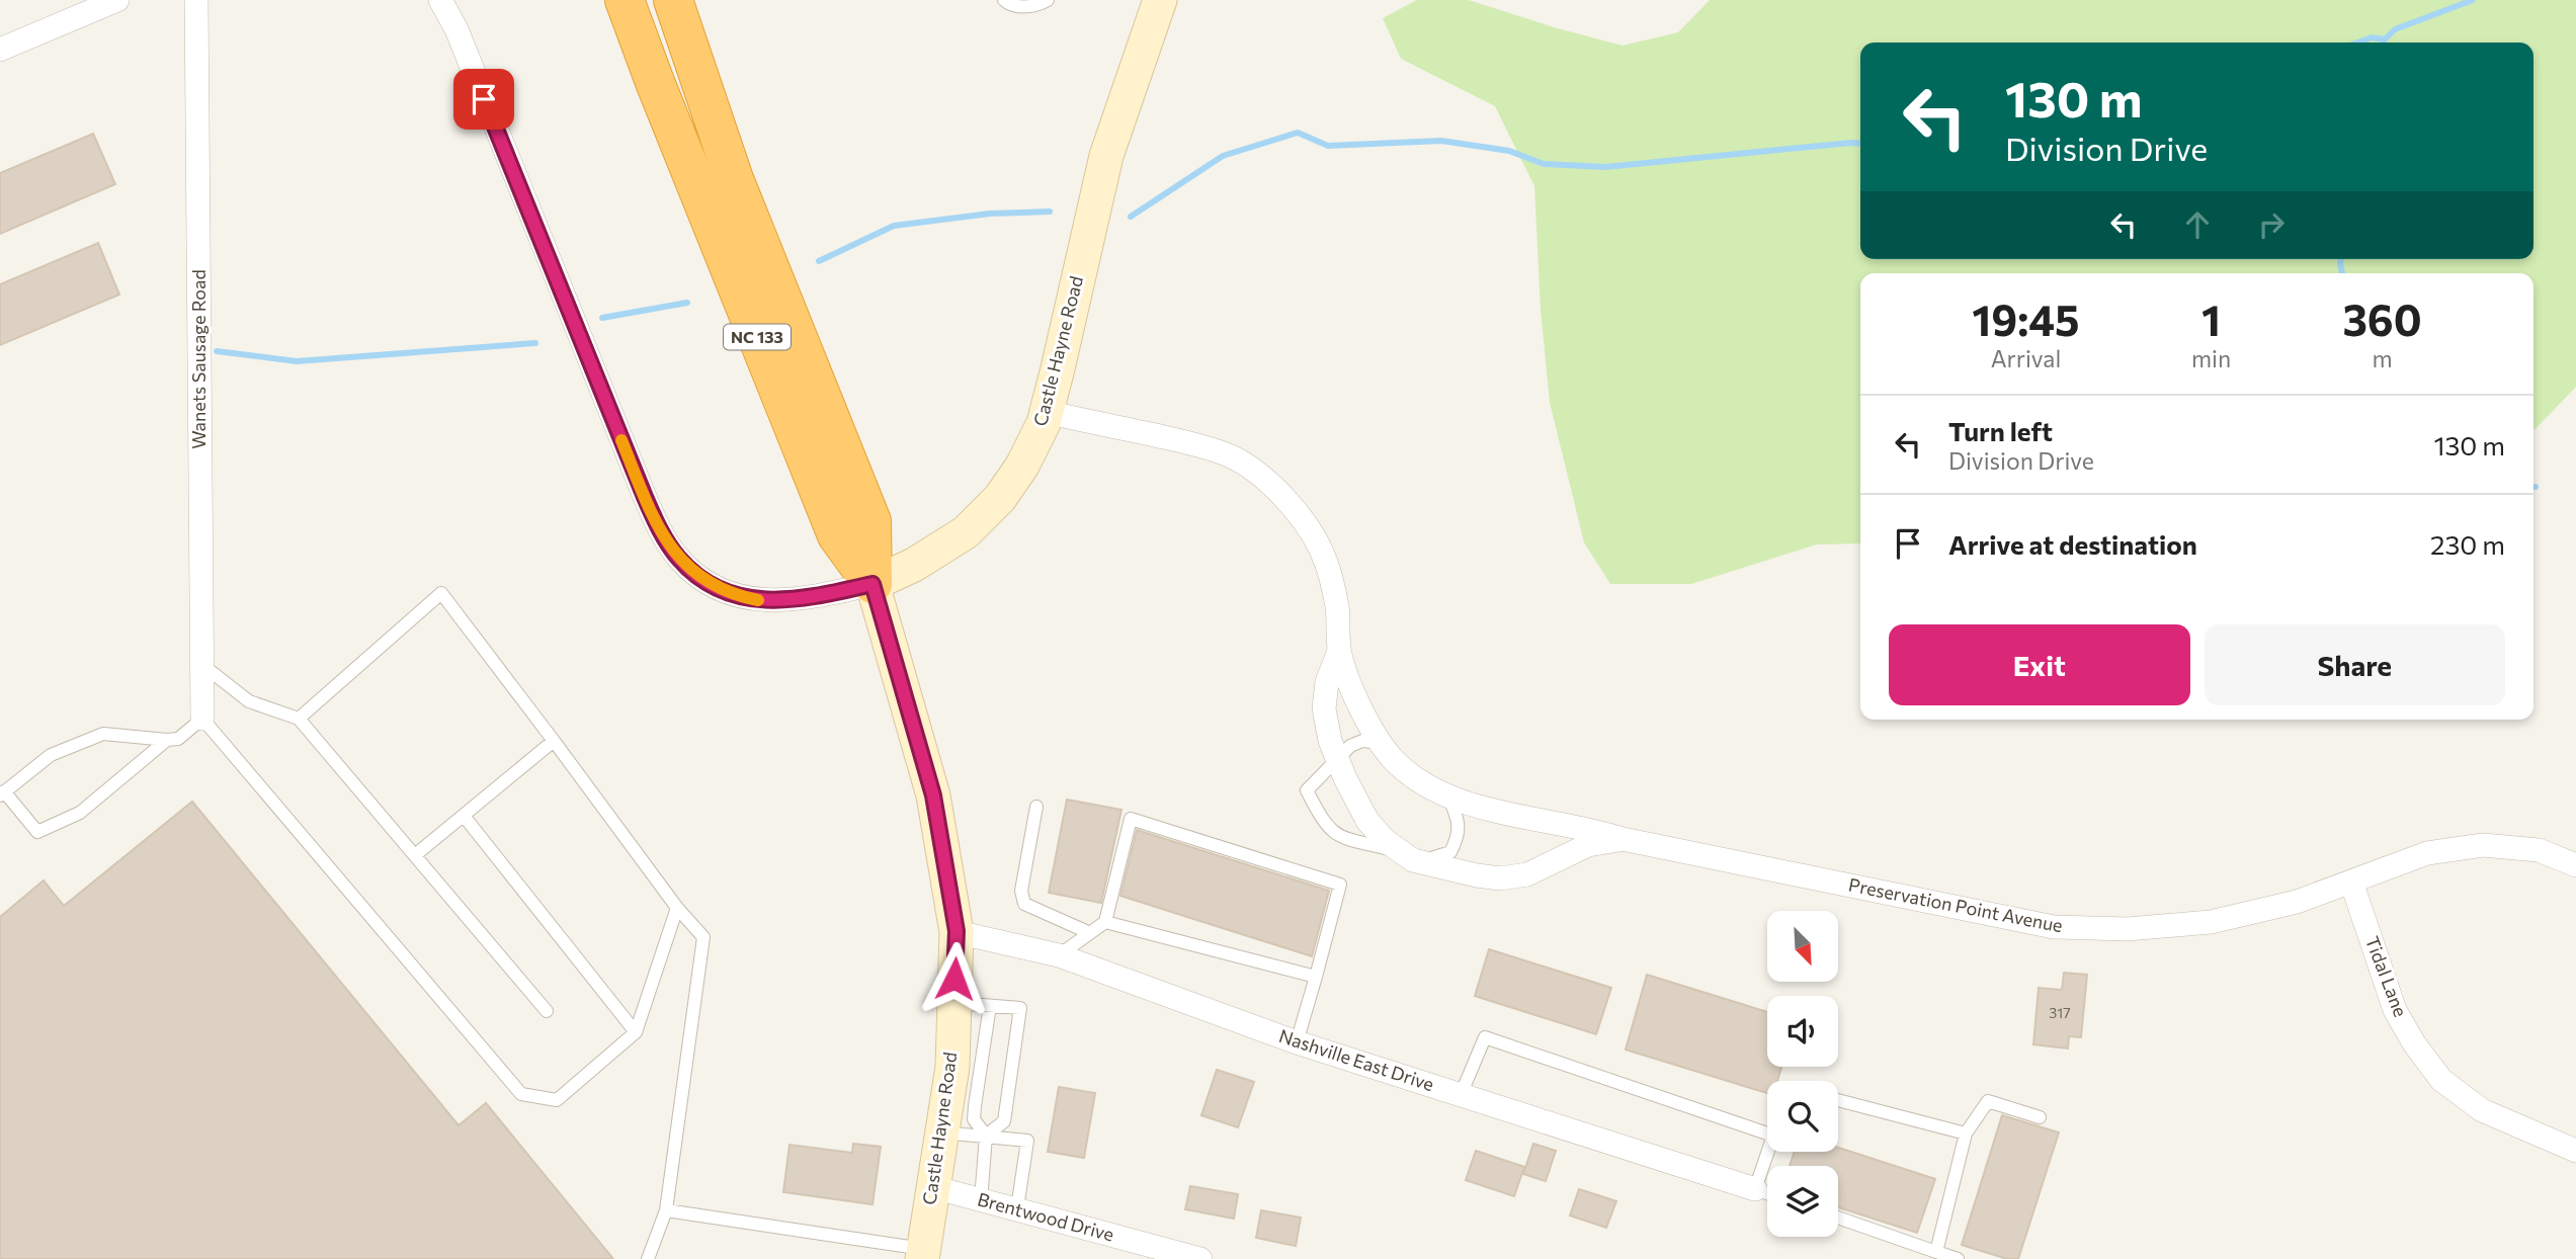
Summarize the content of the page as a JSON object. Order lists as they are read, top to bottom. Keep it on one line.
{"streets":{"highway":["NC 133"],"main road":["Castle Hayne Road"],"street":["Wanets Sausage Road","Preservation Point Avenue","Tidal Lane","Nashville East Drive","Brentwood Drive"]},"crossings":[["NC 133","Castle Hayne Road"],["Castle Hayne Road","Preservation Point Avenue"],["Castle Hayne Road","Nashville East Drive"],["Castle Hayne Road","Brentwood Drive"],["Preservation Point Avenue","Tidal Lane"]],"house_numbers":["317"],"north":"bottom right","page":{"turn":["130 m","Division Drive"],"eta":["19:45","Arrival","1","min","360","m"],"list":[{"name":"Turn left","note":"Division Drive","value":"130 m"},{"name":"Arrive at destination","value":"230 m"}],"buttons":["Exit","Share"]}}
